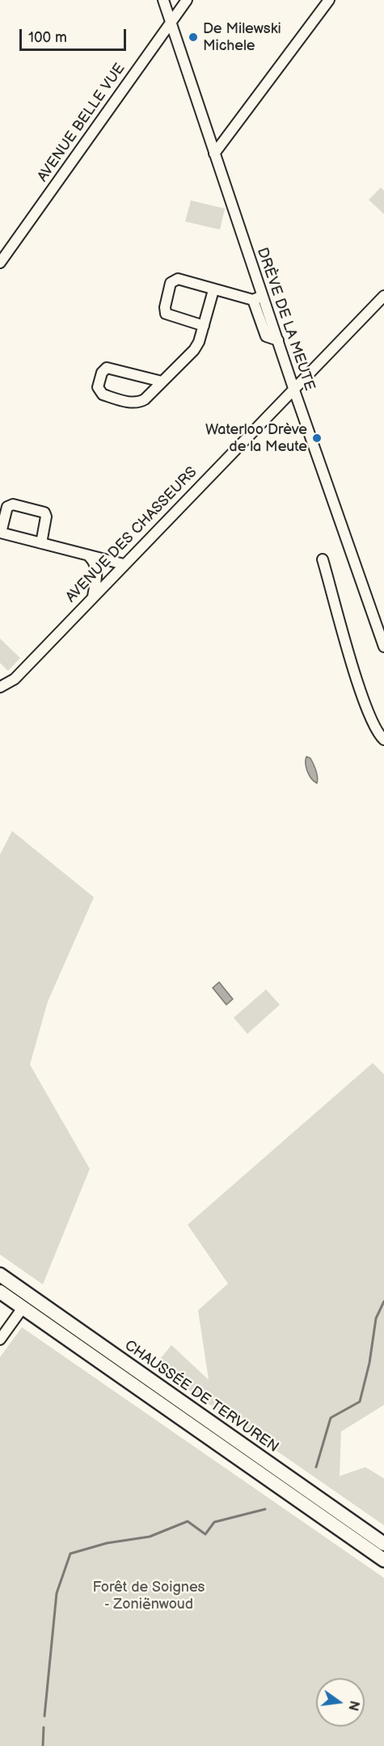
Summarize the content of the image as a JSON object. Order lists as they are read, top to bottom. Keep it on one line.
{"streets":{"highway":["CHAUSSÉE DE TERVUREN"],"street":["AVENUE BELLE VUE","DRÈVE DE LA MEUTE","AVENUE DES CHASSEURS"]},"crossings":[["AVENUE BELLE VUE","DRÈVE DE LA MEUTE"],["DRÈVE DE LA MEUTE","AVENUE DES CHASSEURS"]],"parks":["Forêt de Soignes - Zoniënwoud"],"places":["De Milewski Michele","Waterloo Drève de la Meute"],"scale_bar":"100 m","north":"right"}
